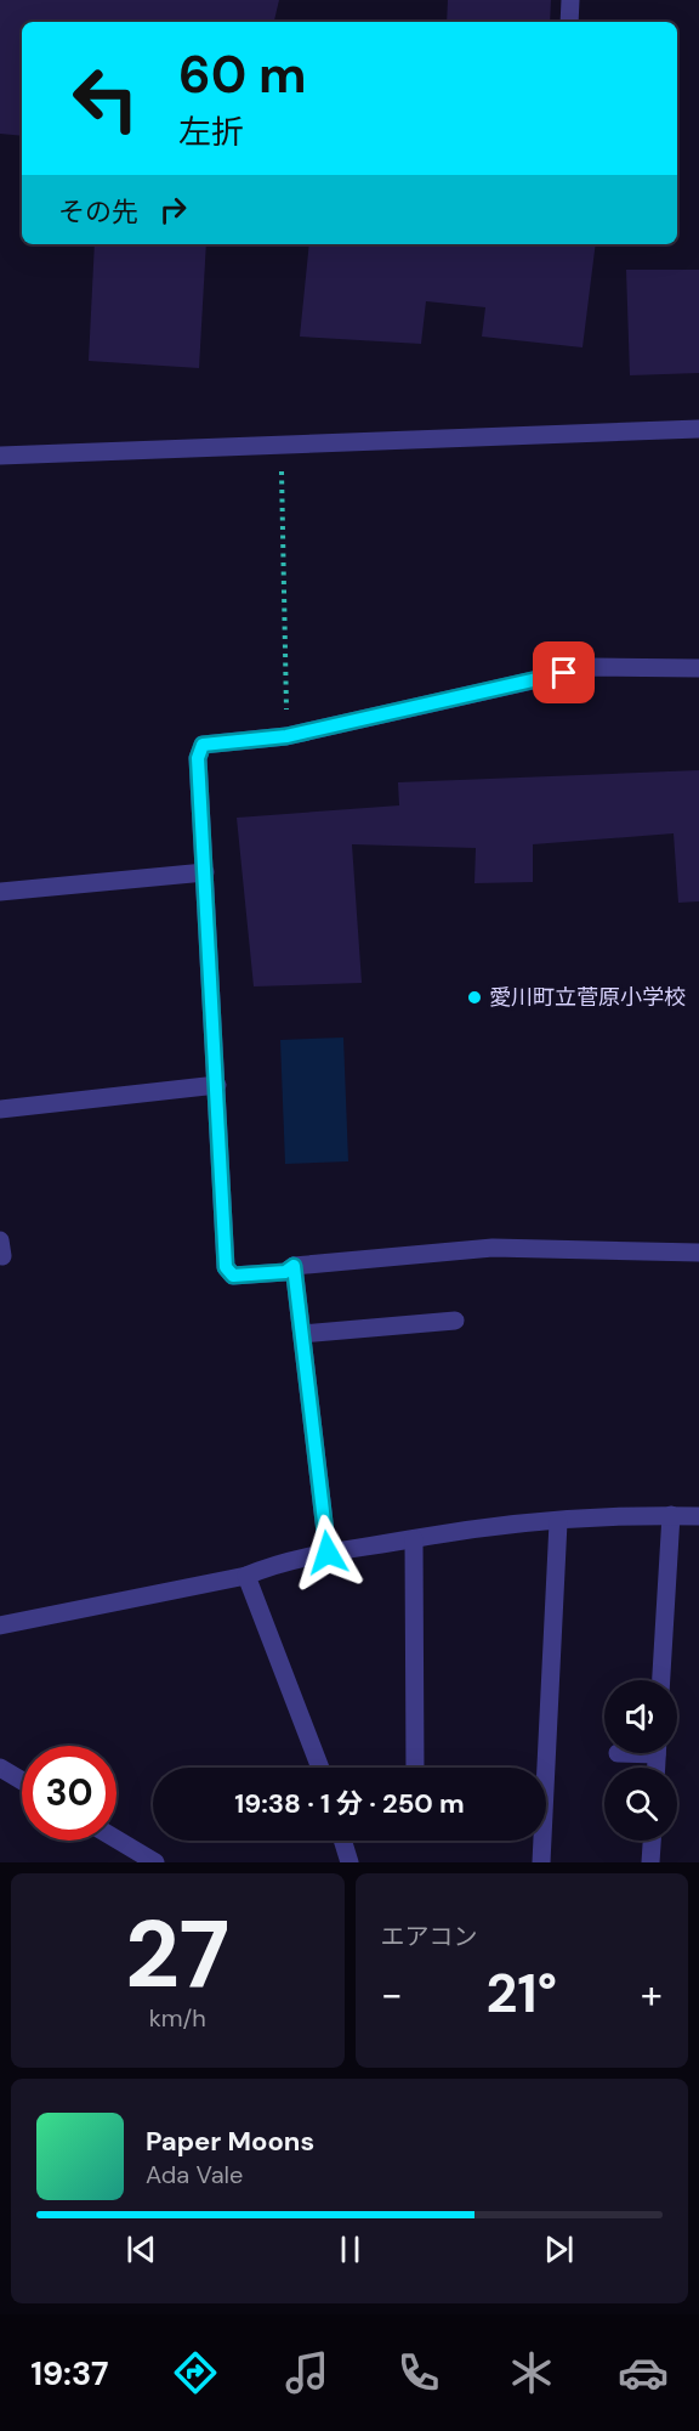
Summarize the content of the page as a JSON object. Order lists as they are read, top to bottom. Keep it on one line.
{"places":["愛川町立菅原小学校"],"page":{"turn":["60 m","左折"],"then":"その先","limit":"30","trip":"19:38 · 1 分 · 250 m","tile":[["27","km/h"],"エアコン"],"heat":["−","21°","+"],"song":["Paper Moons","Ada Vale"],"tabs":"19:37"}}
